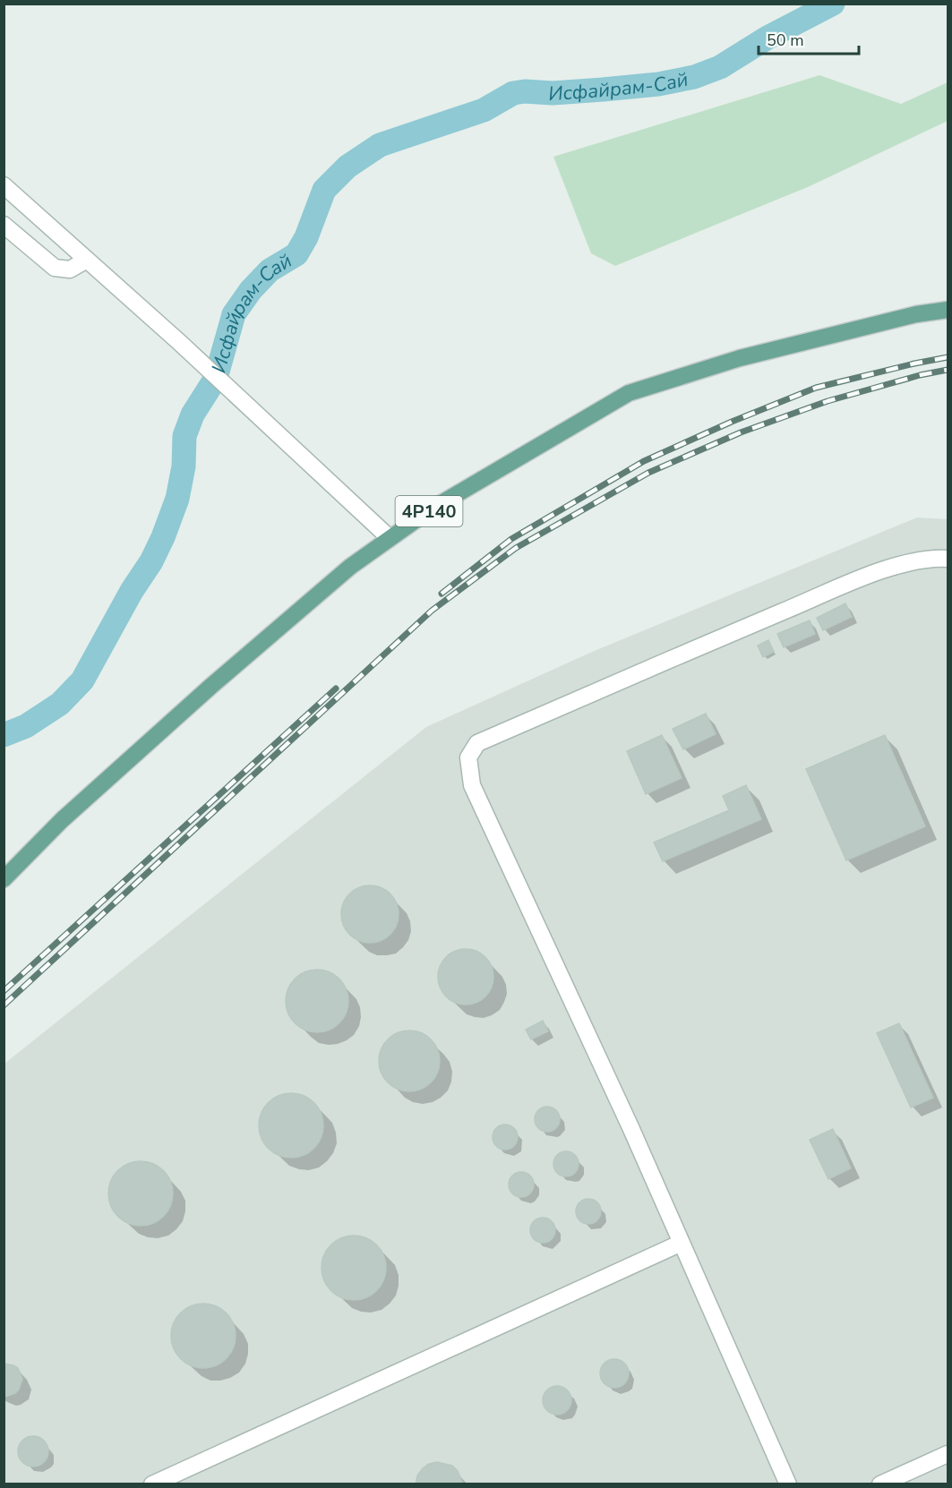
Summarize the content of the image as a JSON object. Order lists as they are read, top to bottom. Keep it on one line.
{"streets":{"main road":["4P140"]},"water":["Исфайрам-Сай"],"scale_bar":"50 m"}
